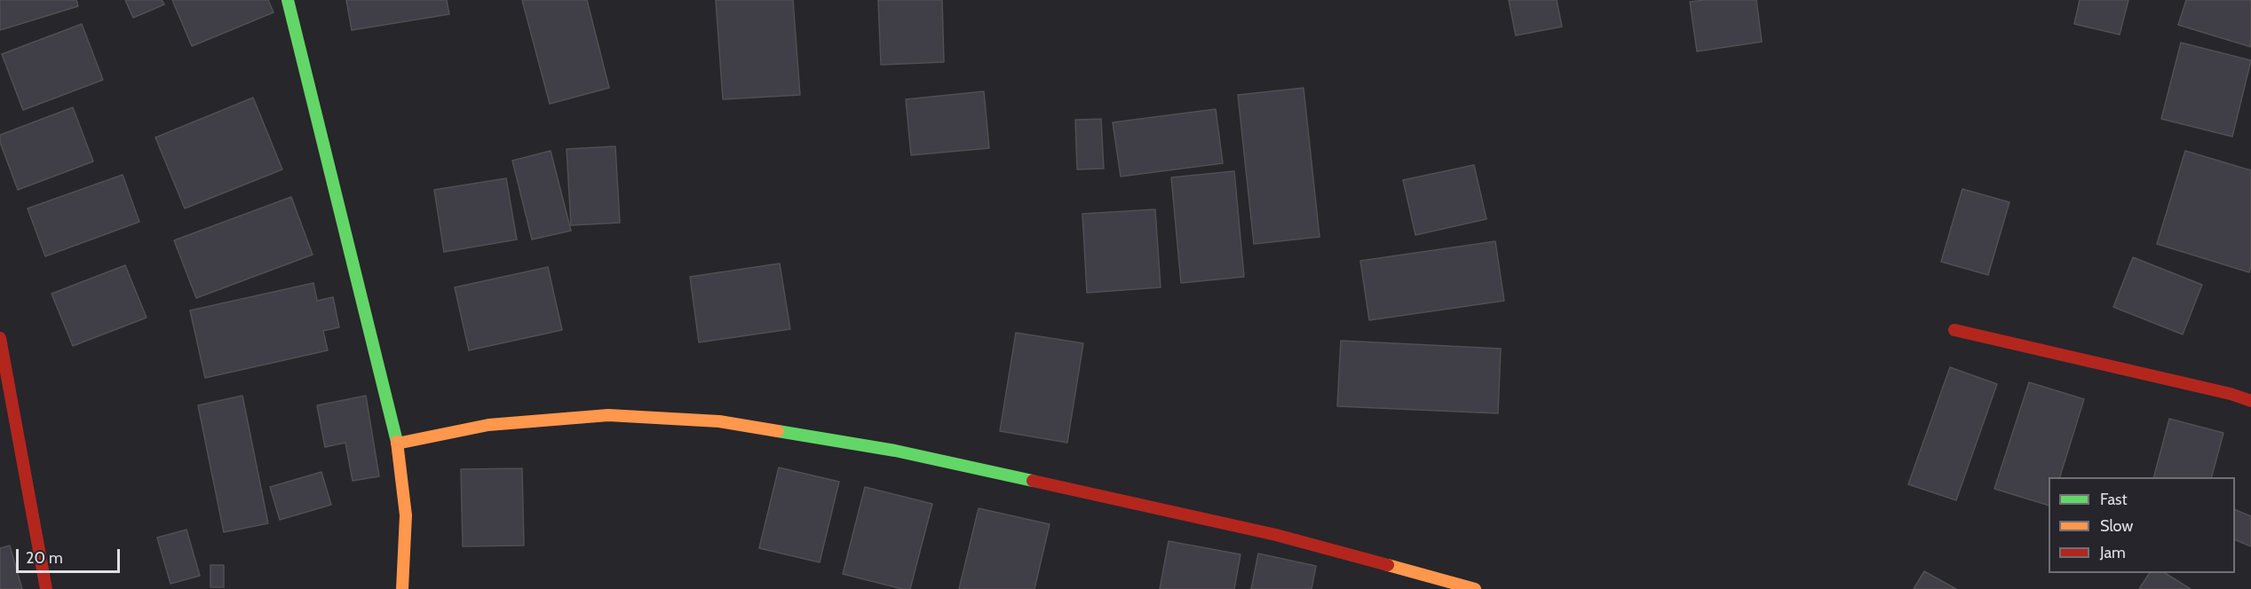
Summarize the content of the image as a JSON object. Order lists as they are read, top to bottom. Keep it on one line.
{"legend":["Fast","Slow","Jam"],"scale_bar":"20 m"}
